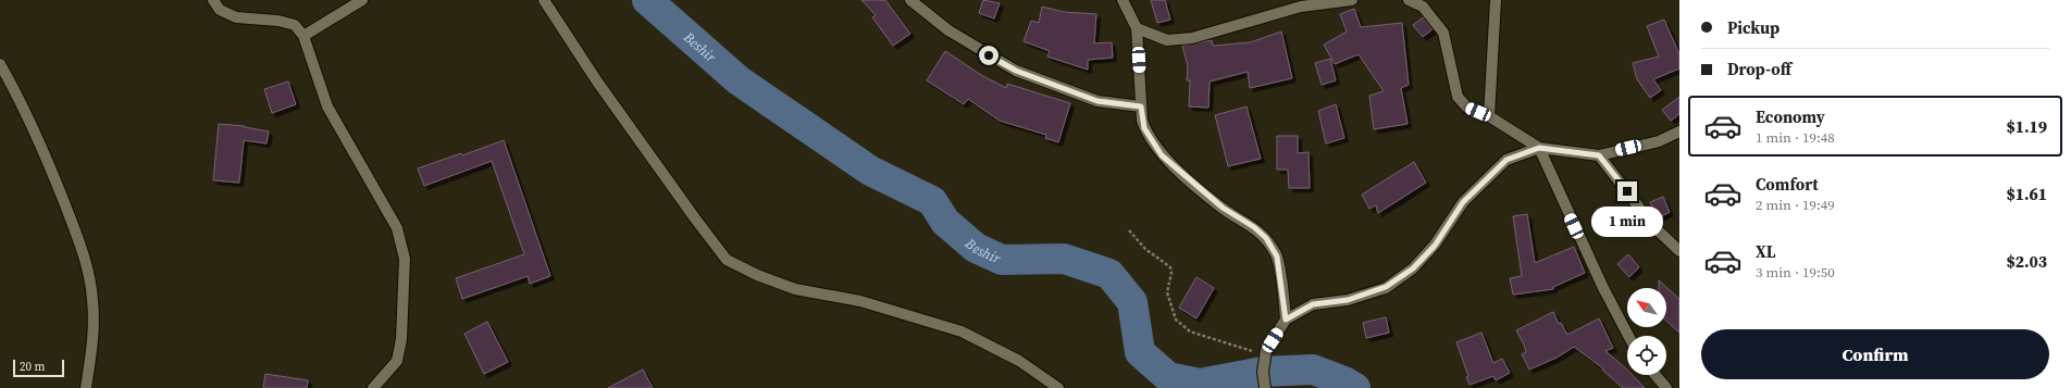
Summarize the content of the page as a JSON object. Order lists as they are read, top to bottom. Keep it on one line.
{"water":["Beshir"],"scale_bar":"20 m","north":"top left","page":{"banner":["Pickup","Drop-off"],"list":[{"name":"Economy","note":"1 min · 19:48","value":"$1.19"},{"name":"Comfort","note":"2 min · 19:49","value":"$1.61"},{"name":"XL","note":"3 min · 19:50","value":"$2.03"}],"bubble":"1 min","buttons":"Confirm","scale":"20 m"}}
